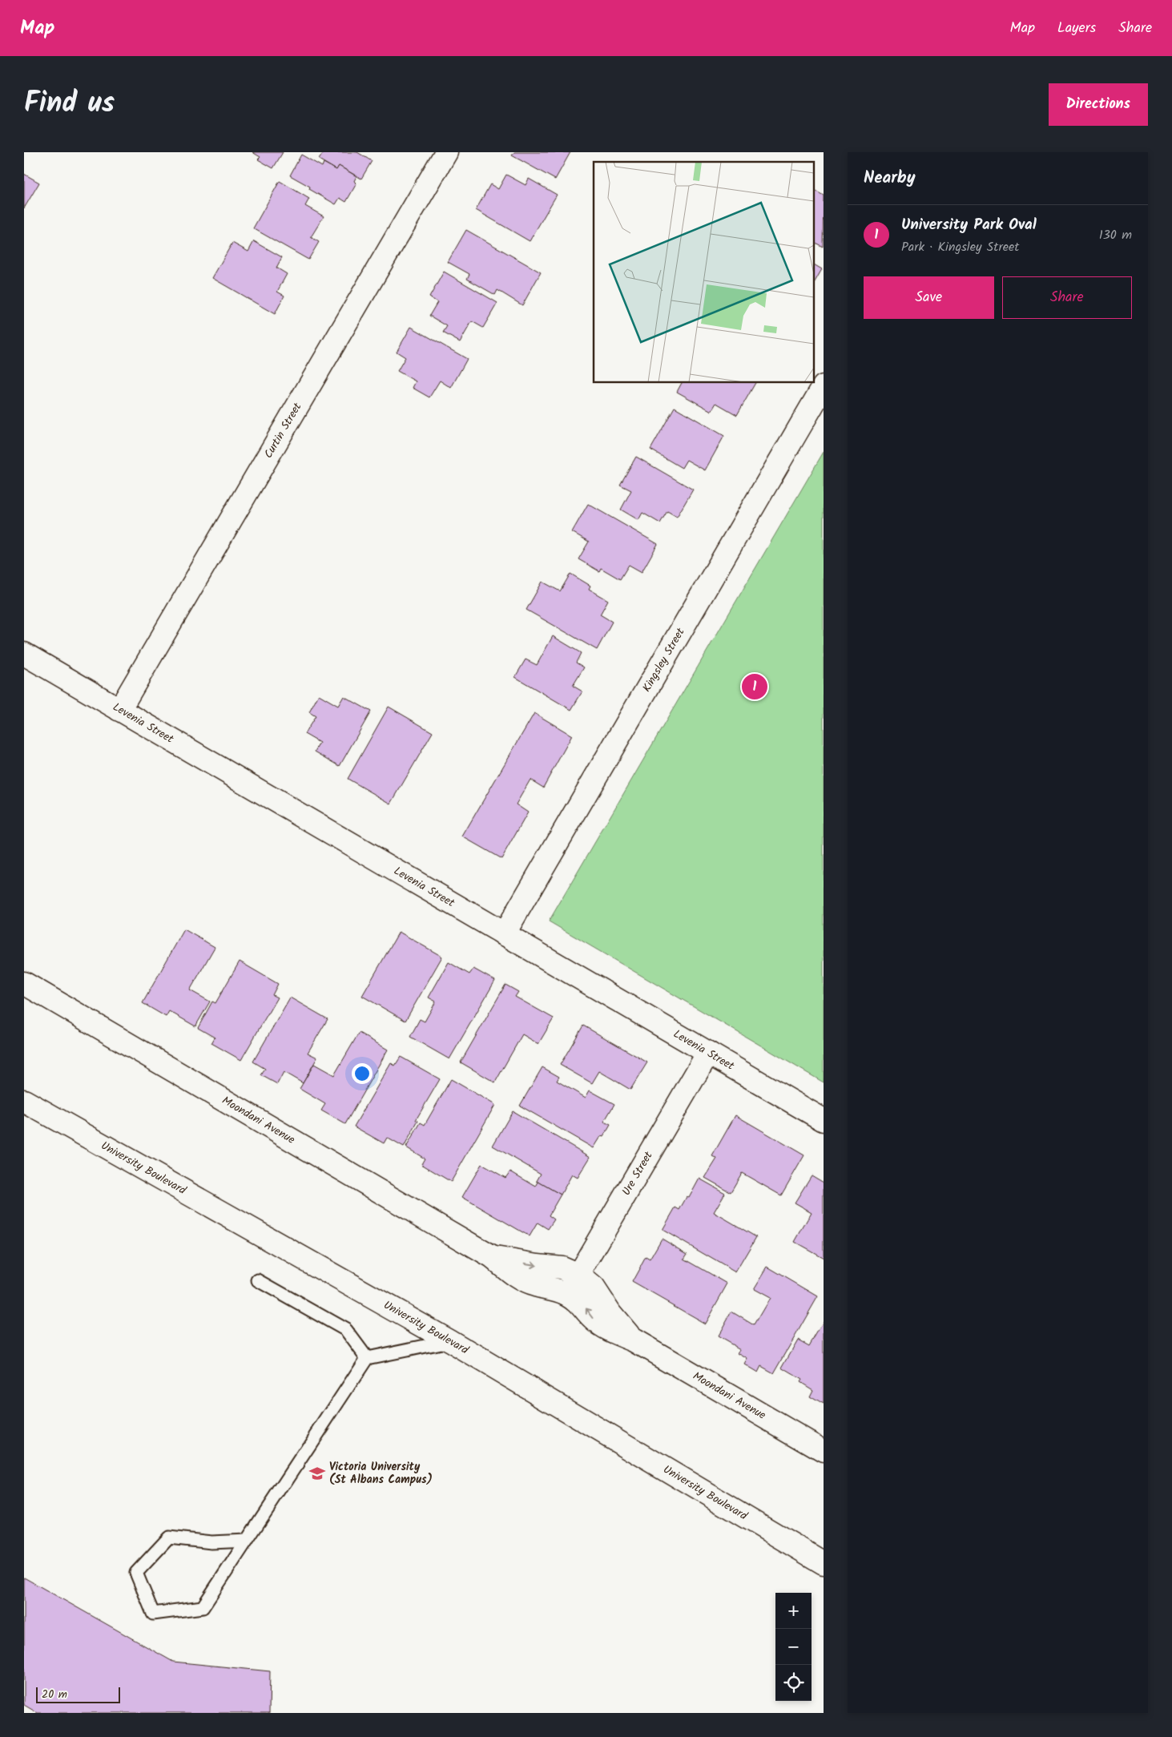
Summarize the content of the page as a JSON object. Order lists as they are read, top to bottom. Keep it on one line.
{"streets":{"street":["Curtin Street","Kingsley Street","Levenia Street","Moondani Avenue","University Boulevard","Ure Street"]},"crossings":[["Curtin Street","Levenia Street"],["Kingsley Street","Levenia Street"],["Levenia Street","Ure Street"],["Moondani Avenue","Ure Street"]],"places":{"school or university":["Victoria University (St Albans Campus)"]},"scale_bar":"20 m","page":{"header":"Map","nav":["Map","Layers","Share"],"title":"Find us","buttons":["Directions",["Save","Share"]],"heading":"Nearby","list":[{"mark":"1","name":"University Park Oval","note":"Park · Kingsley Street","value":"130 m"}],"pins":"1","map_buttons":["+","−"],"scale":"20 m"}}
